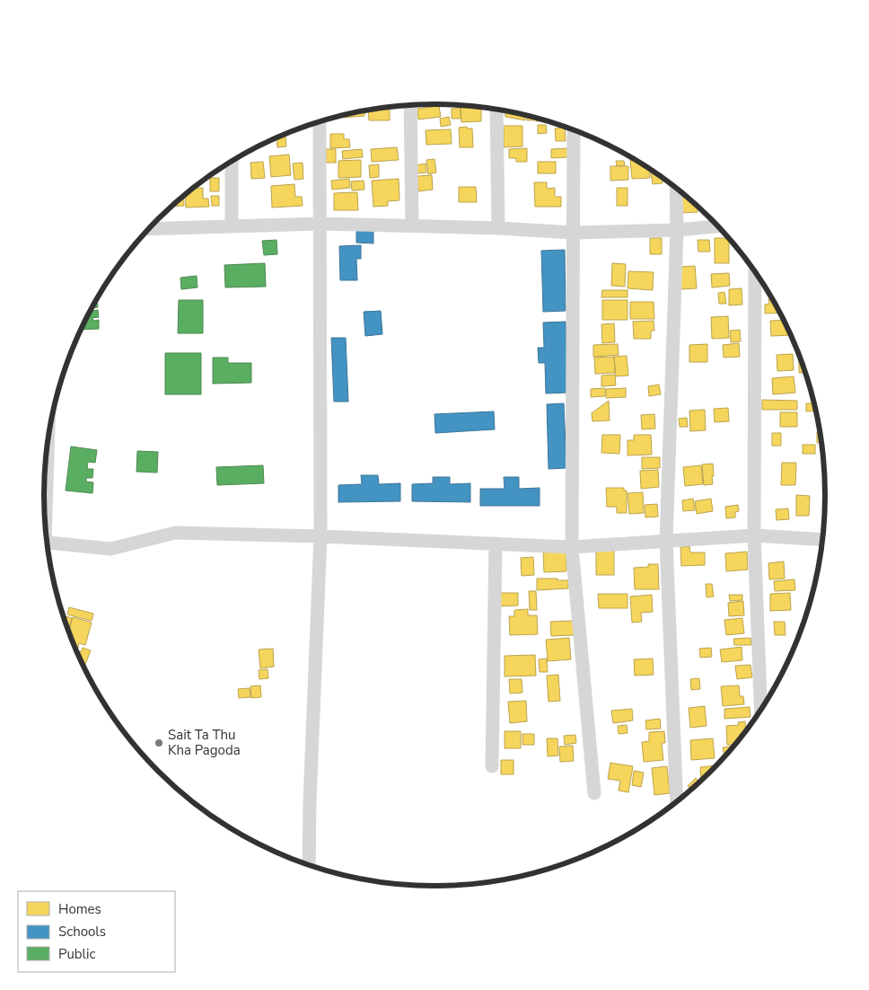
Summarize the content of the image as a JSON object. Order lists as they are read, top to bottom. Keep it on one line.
{"places":["Sait Ta Thu Kha Pagoda"],"legend":["Homes","Schools","Public"]}
